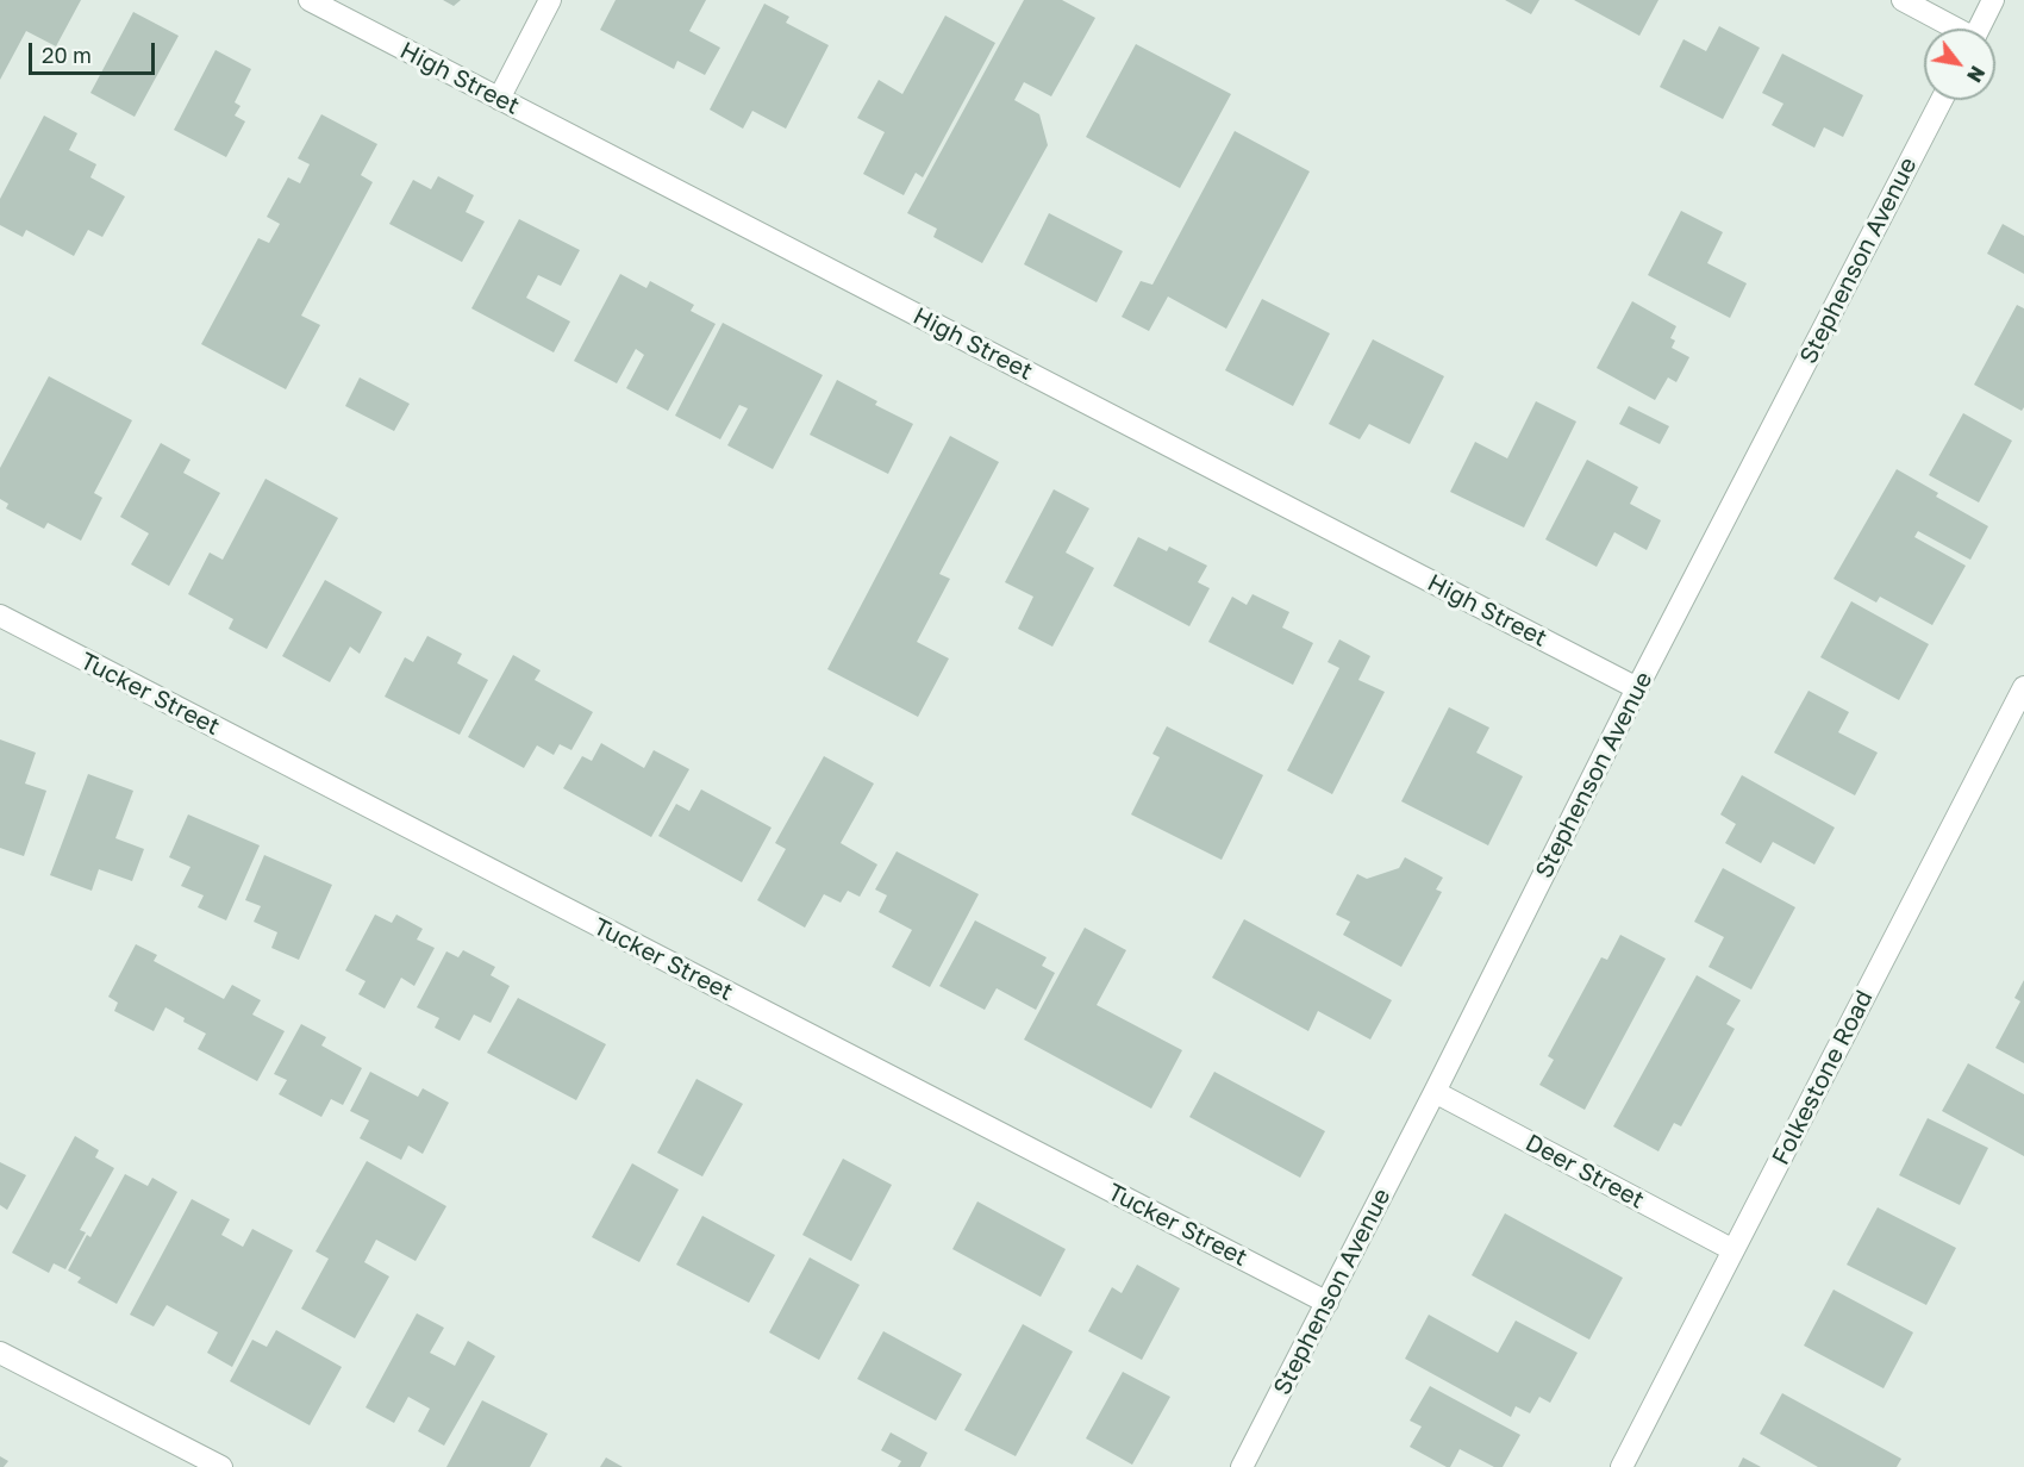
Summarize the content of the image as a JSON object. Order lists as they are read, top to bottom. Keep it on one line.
{"streets":{"street":["High Street","Stephenson Avenue","Tucker Street","Folkestone Road","Deer Street"]},"crossings":[["High Street","Stephenson Avenue"],["Stephenson Avenue","Tucker Street"],["Stephenson Avenue","Deer Street"],["Folkestone Road","Deer Street"]],"scale_bar":"20 m","north":"bottom right"}
